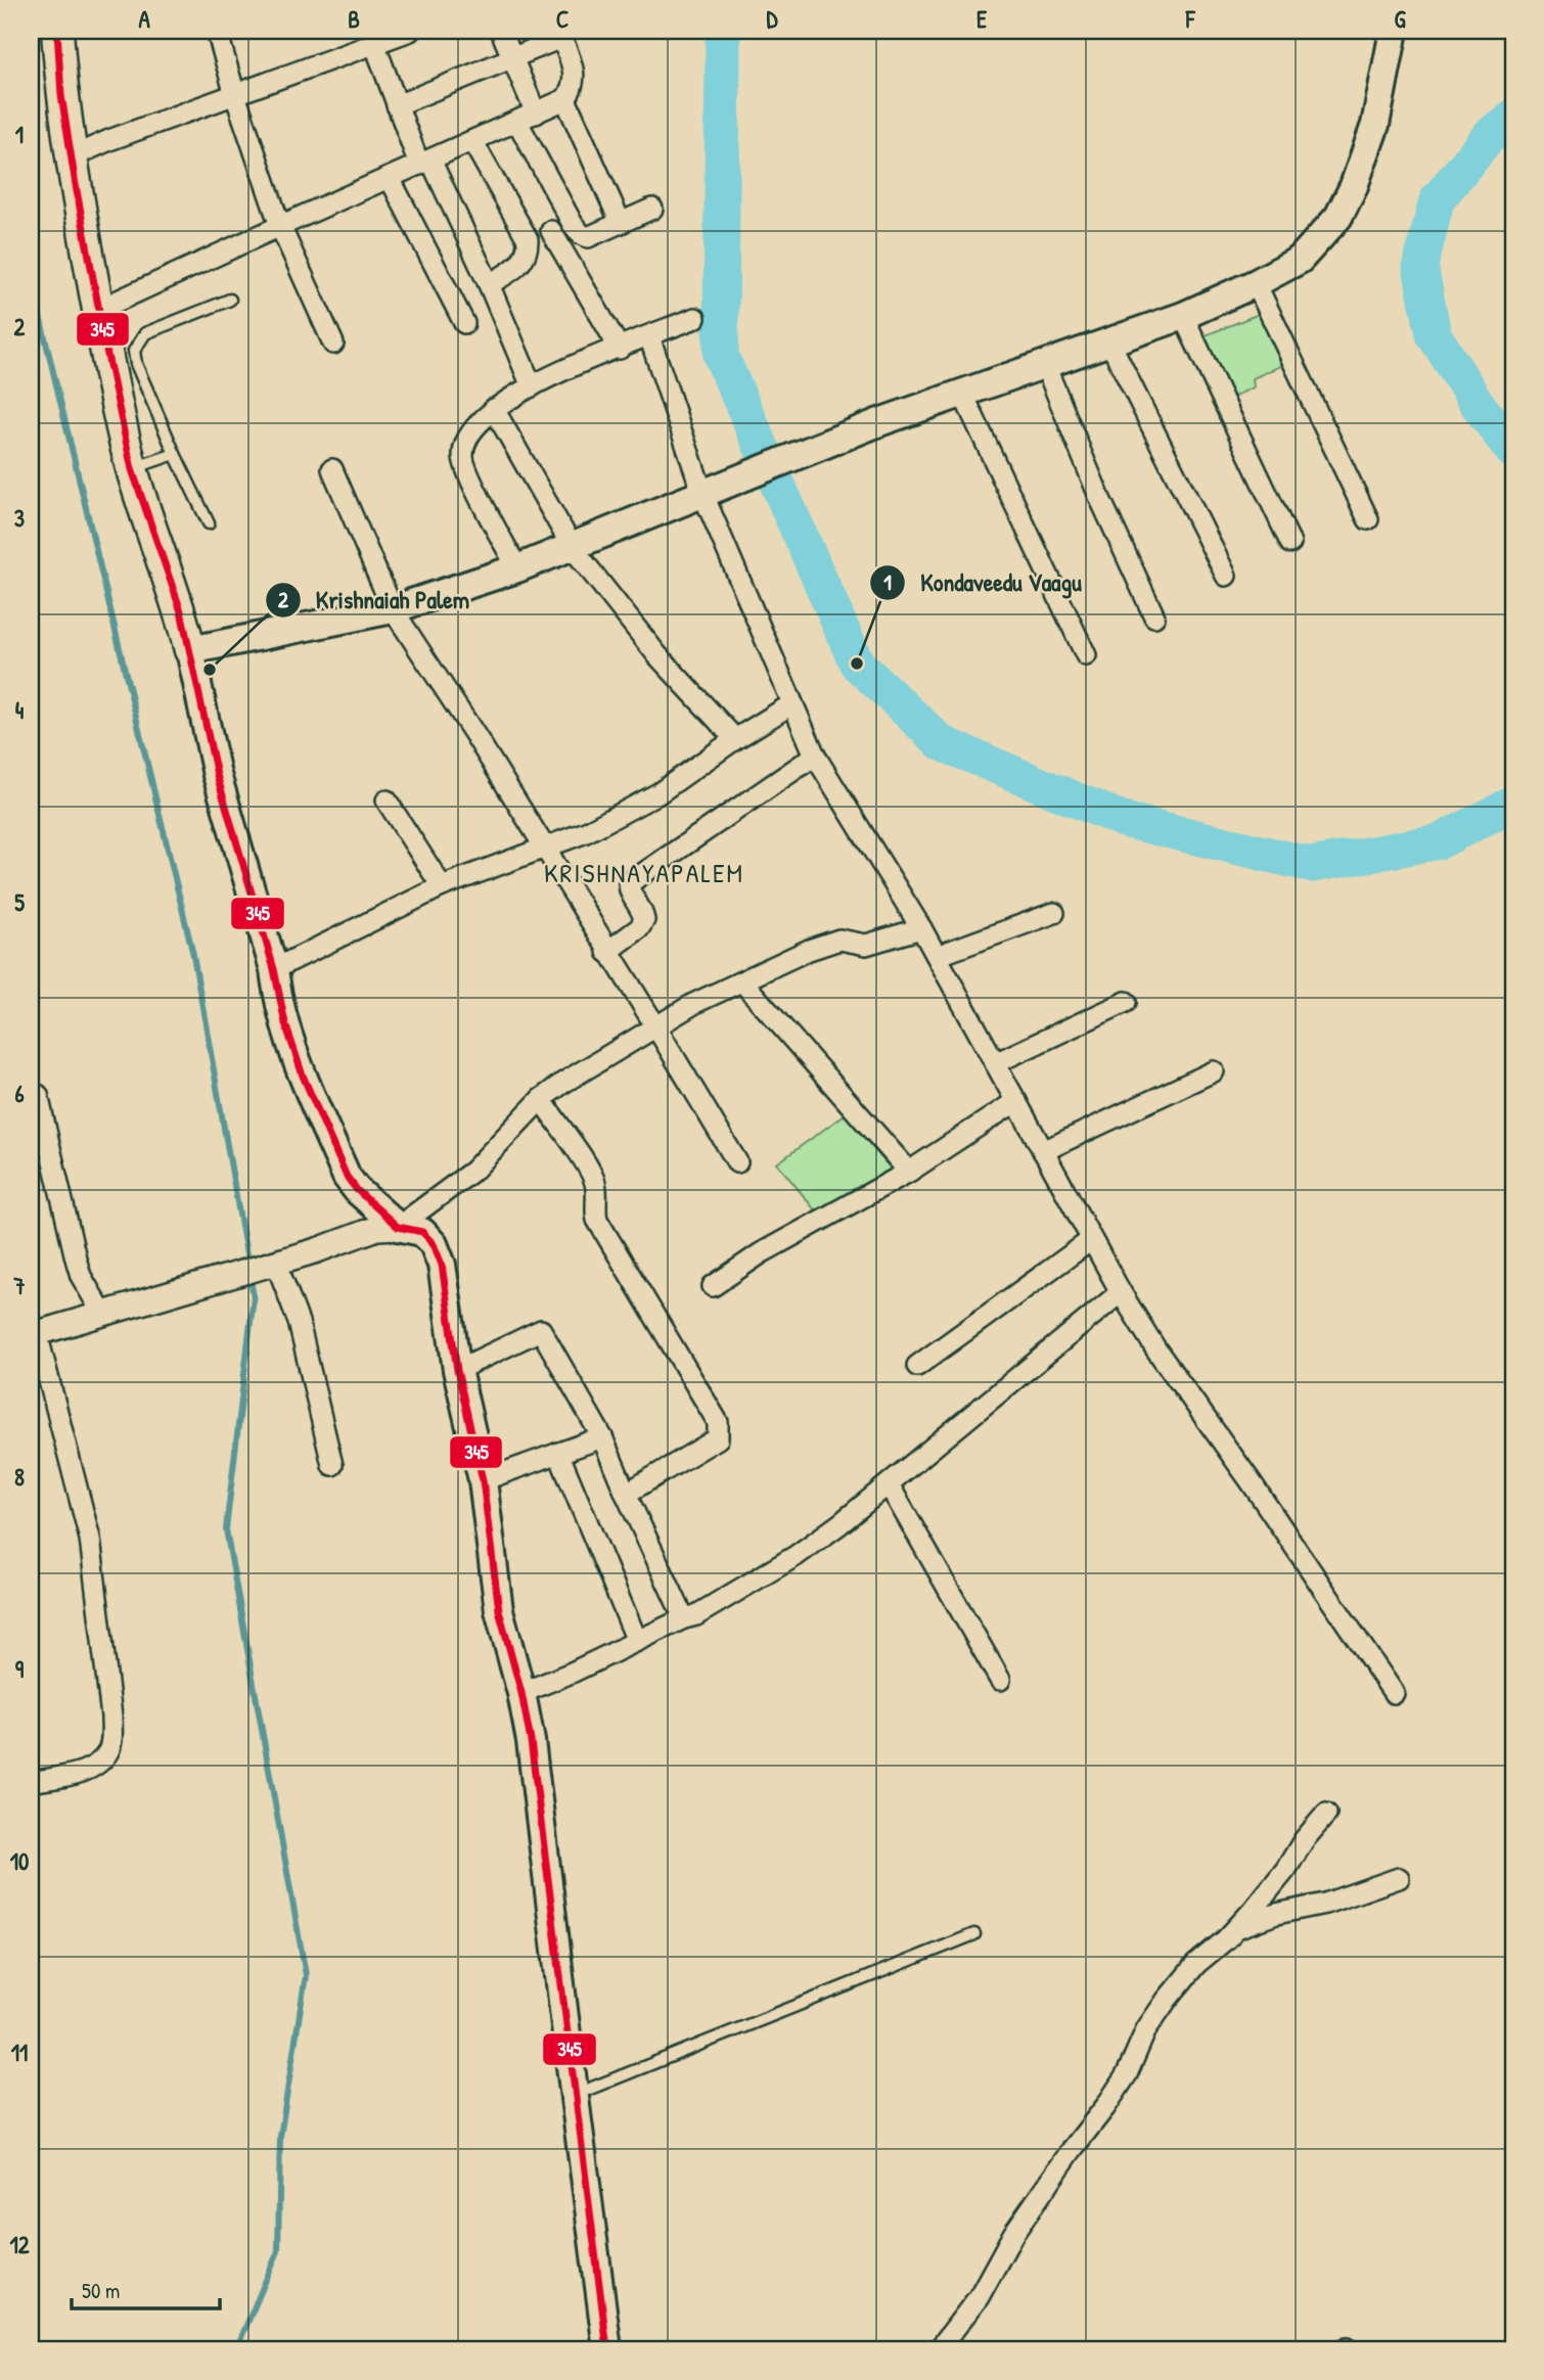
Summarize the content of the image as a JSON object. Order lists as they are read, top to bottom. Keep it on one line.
{"districts":["KRISHNAYAPALEM"],"places":["Kondaveedu Vaagu","Krishnaiah Palem"],"lines":["transit line 345"],"scale_bar":"50 m","grid":{"columns":["A","B","C","D","E","F","G"],"rows":["1","2","3","4","5","6","7","8","9","10","11","12"]}}
